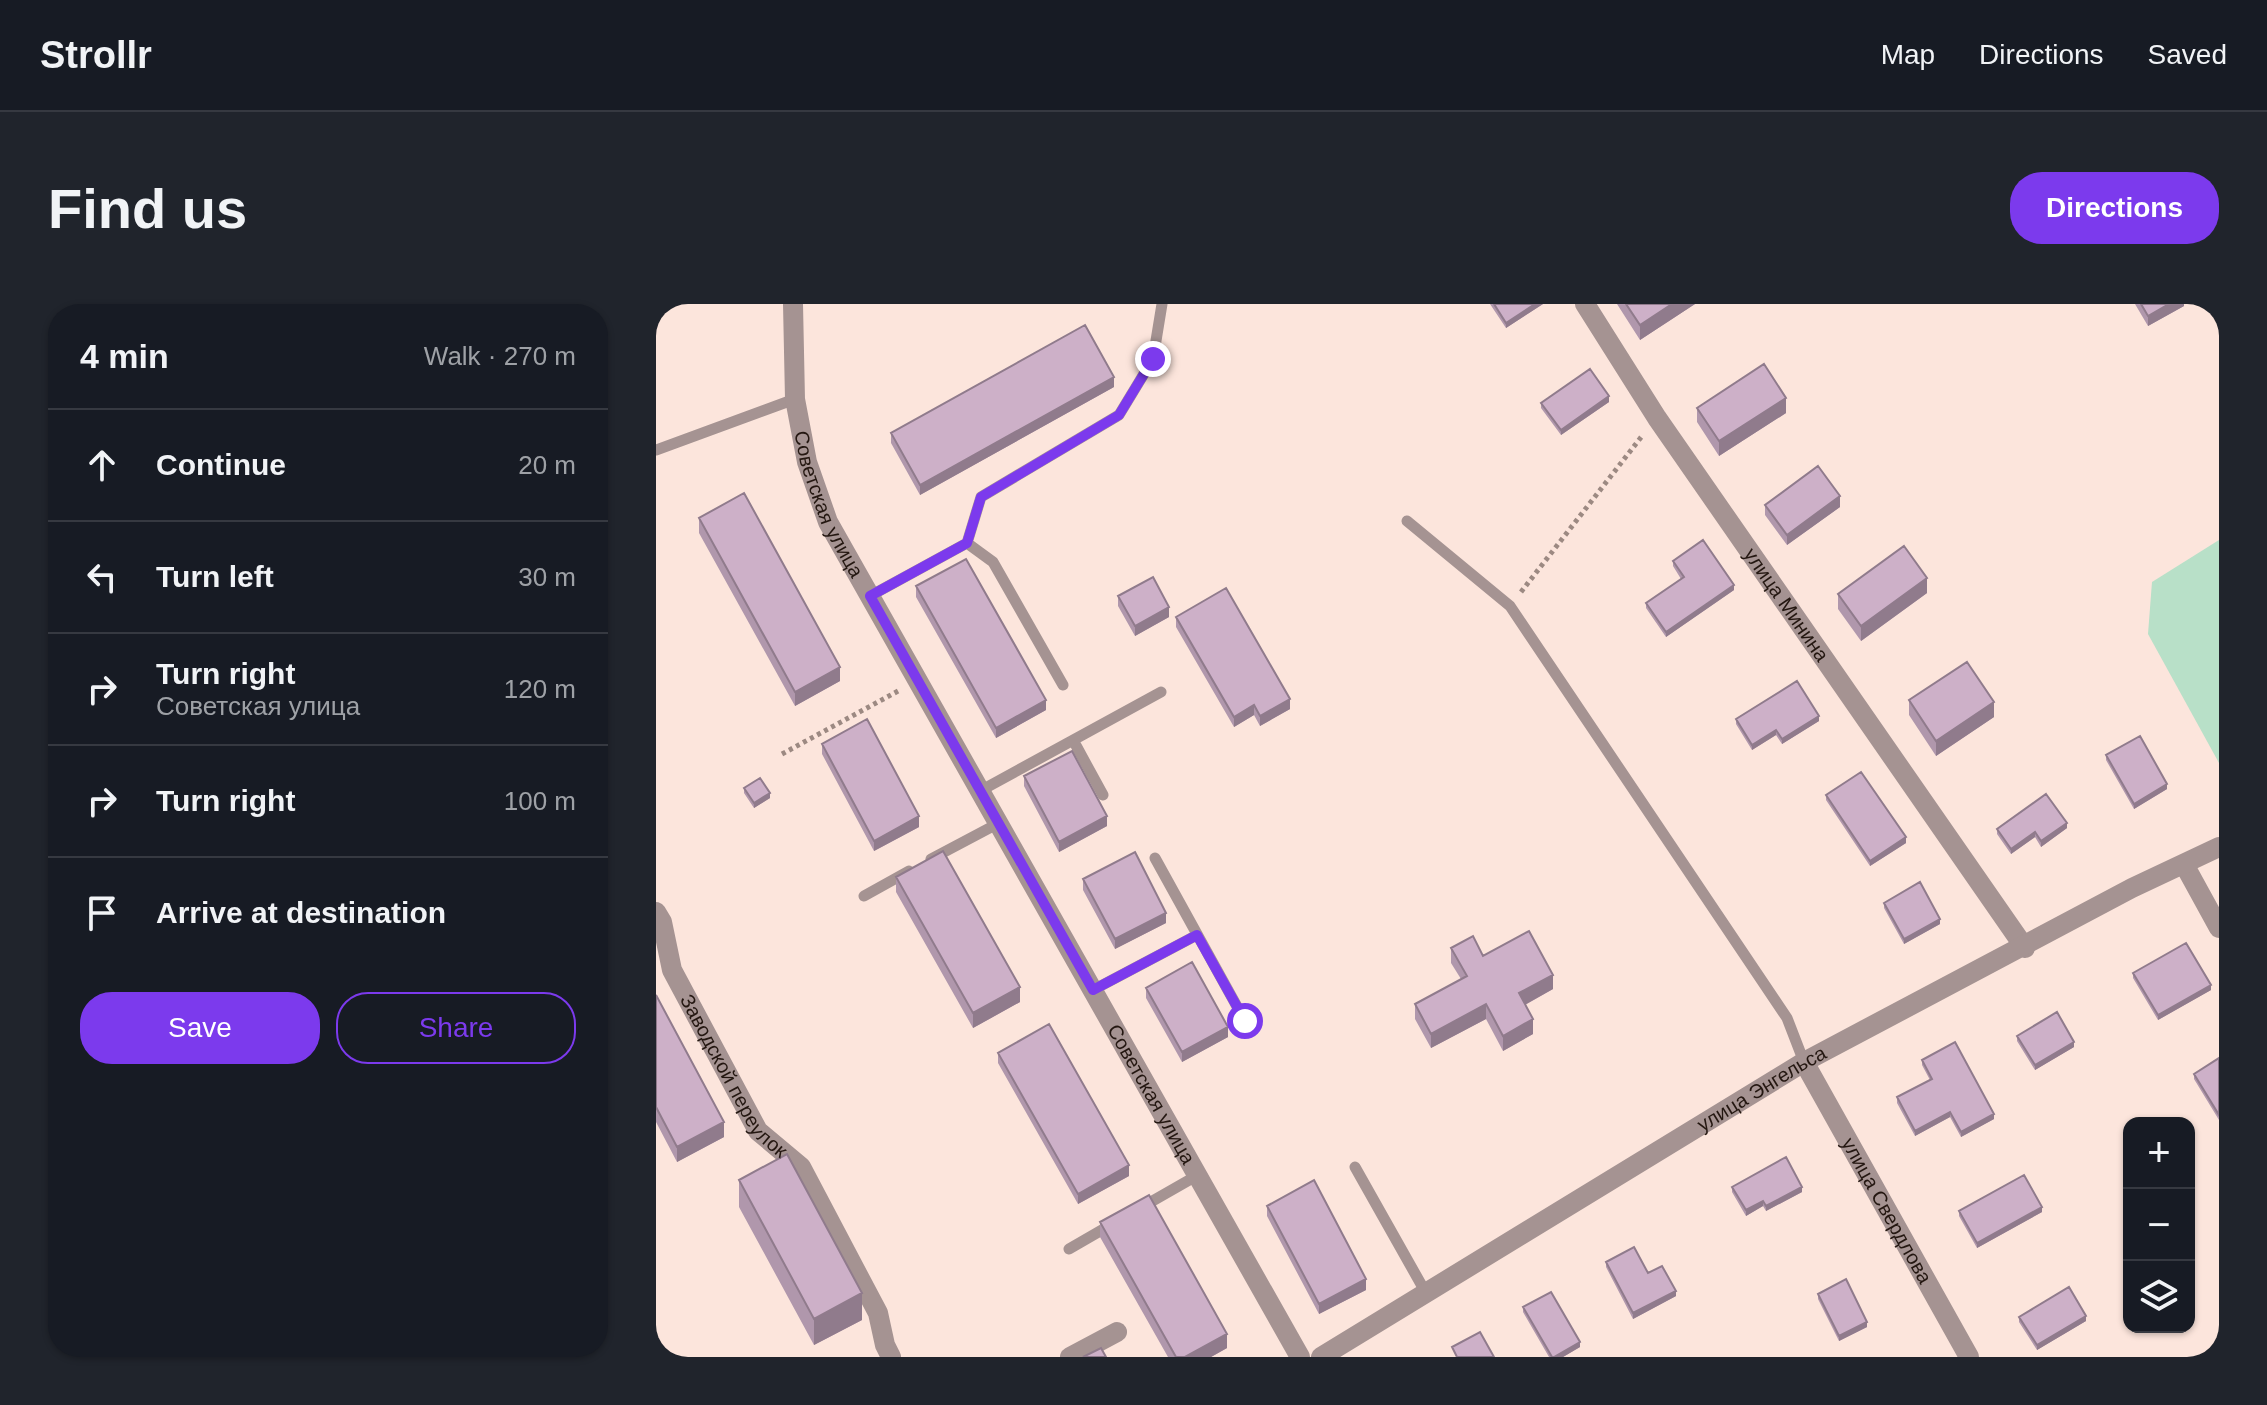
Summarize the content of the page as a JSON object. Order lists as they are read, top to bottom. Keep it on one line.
{"streets":{"street":["Советская улица","улица Минина","Заводской переулок","улица Энгельса","улица Свердлова"]},"crossings":[["улица Минина","улица Энгельса"],["улица Энгельса","улица Свердлова"]],"page":{"header":"Strollr","nav":["Map","Directions","Saved"],"buttons":["Directions",["Save","Share"]],"title":"Find us","heading":["4 min","Walk · 270 m"],"list":[["Continue","20 m"],["Turn left","30 m"],["Turn right","Советская улица","120 m"],["Turn right","100 m"],"Arrive at destination"],"map_buttons":["+","−"]}}
